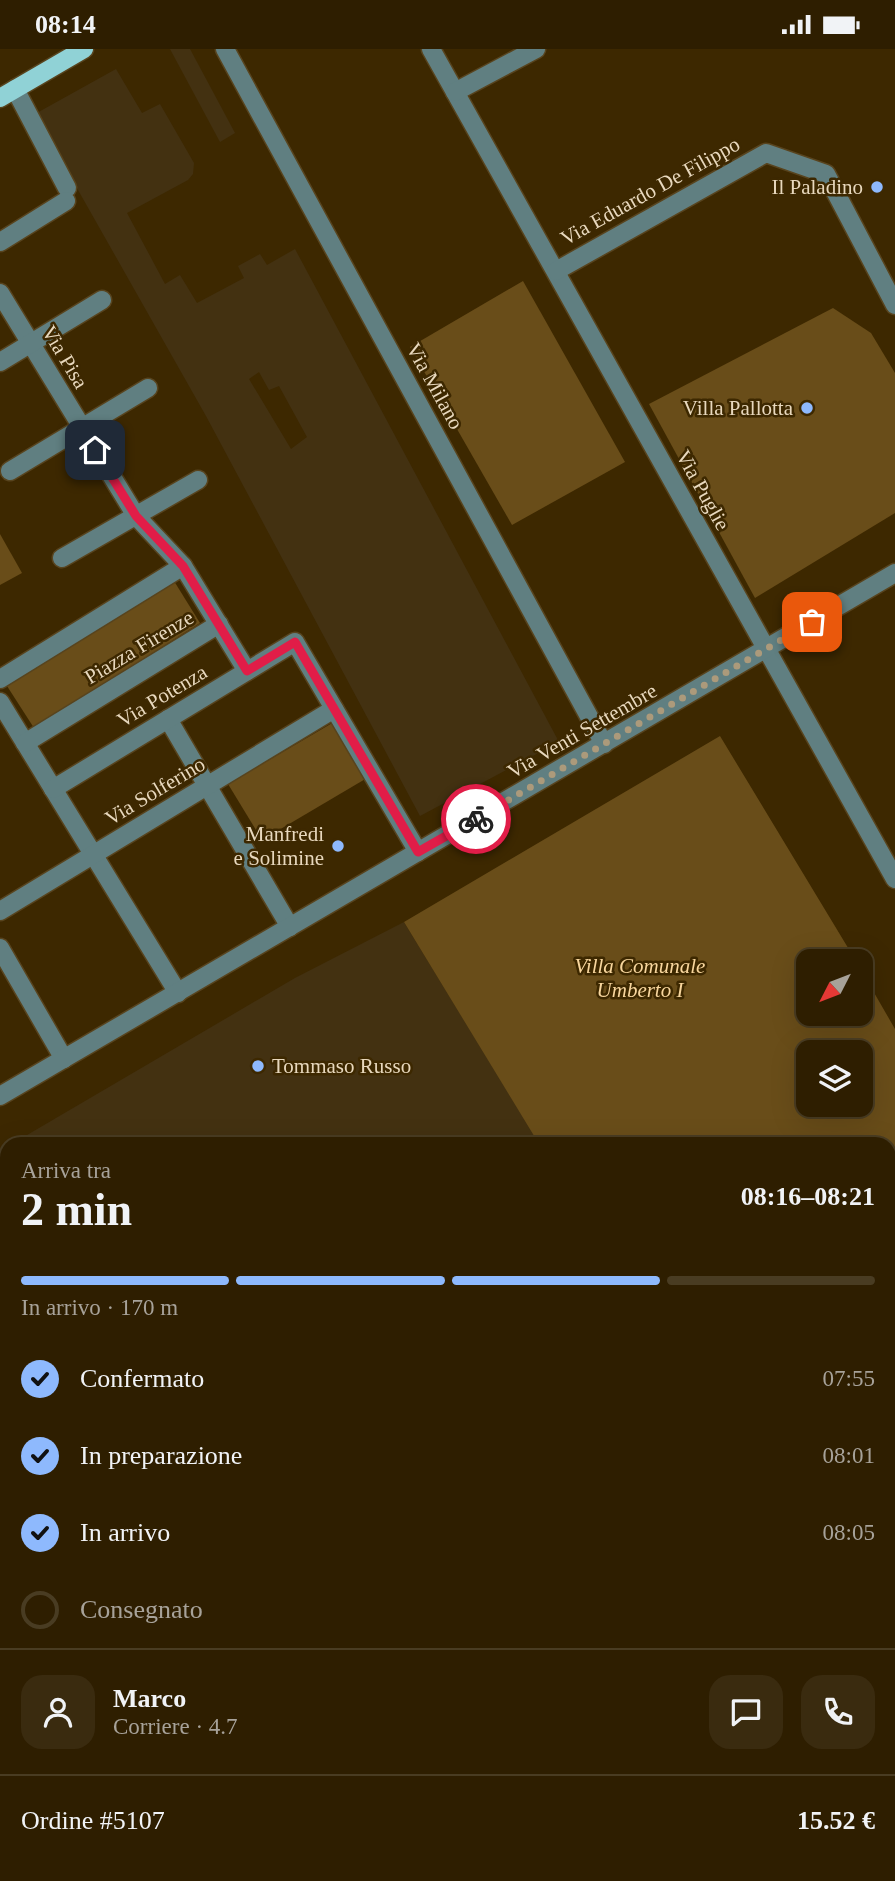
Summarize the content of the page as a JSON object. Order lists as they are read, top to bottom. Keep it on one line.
{"streets":{"street":["Via Eduardo De Filippo","Via Pisa","Via Milano","Via Puglie","Piazza Firenze","Via Potenza","Via Venti Settembre","Via Solferino"]},"crossings":[["Via Eduardo De Filippo","Via Puglie"],["Via Pisa","Piazza Firenze"],["Via Milano","Via Venti Settembre"],["Via Puglie","Via Venti Settembre"],["Via Potenza","Via Solferino"]],"parks":["Villa Comunale Umberto I"],"places":["Il Paladino","Villa Pallotta","Manfredi e Solimine","Tommaso Russo"],"north":"bottom left","page":{"status":"08:14","heading":["2 min","Arriva tra","08:16–08:21"],"panel":["Marco","Corriere · 4.7","Ordine #5107","15.52 €"],"bar":"In arrivo · 170 m","list":[["Confermato","07:55"],["In preparazione","08:01"],["In arrivo","08:05"],"Consegnato"]}}
